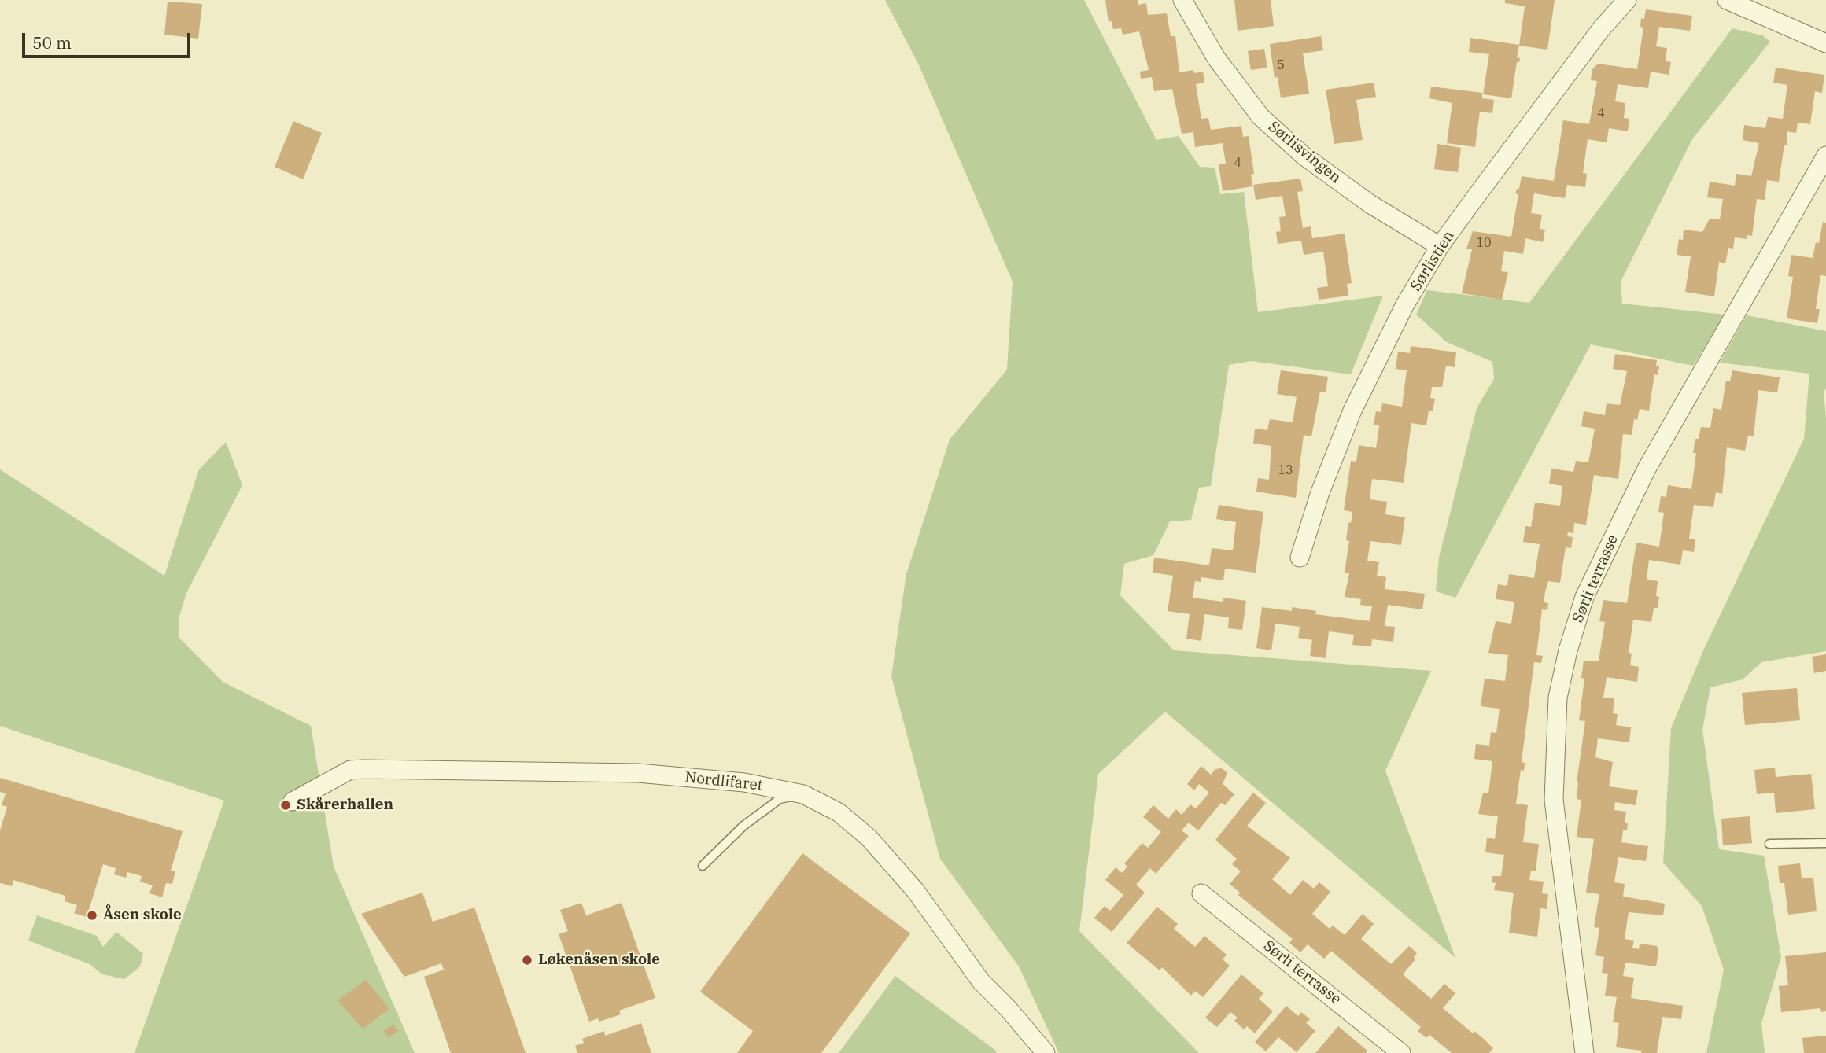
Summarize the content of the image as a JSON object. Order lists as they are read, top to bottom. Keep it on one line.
{"streets":{"street":["Sørlisvingen","Sørlistien","Sørli terrasse","Nordlifaret"]},"crossings":[["Sørlisvingen","Sørlistien"]],"places":["Skårerhallen","Åsen skole","Løkenåsen skole"],"house_numbers":["5","4","4","10","13"],"scale_bar":"50 m"}
